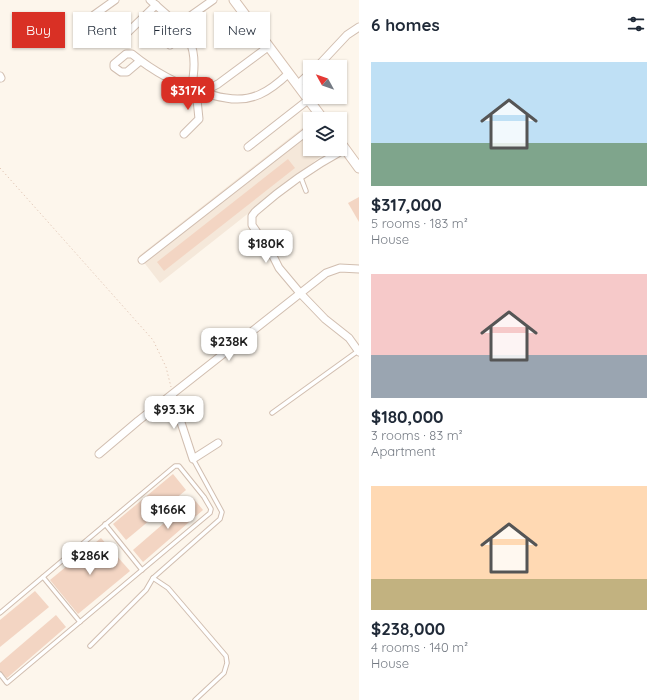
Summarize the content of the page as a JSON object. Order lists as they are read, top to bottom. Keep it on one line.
{"north":"top left","page":{"heading":"6 homes","chip":["Buy","Rent","Filters","New"],"list":[{"name":"$317,000","note":"5 rooms · 183 m² · House"},{"name":"$180,000","note":"3 rooms · 83 m² · Apartment"},{"name":"$238,000","note":"4 rooms · 140 m² · House"}],"price":["$317K","$180K","$238K","$93.3K","$166K","$286K"]}}
